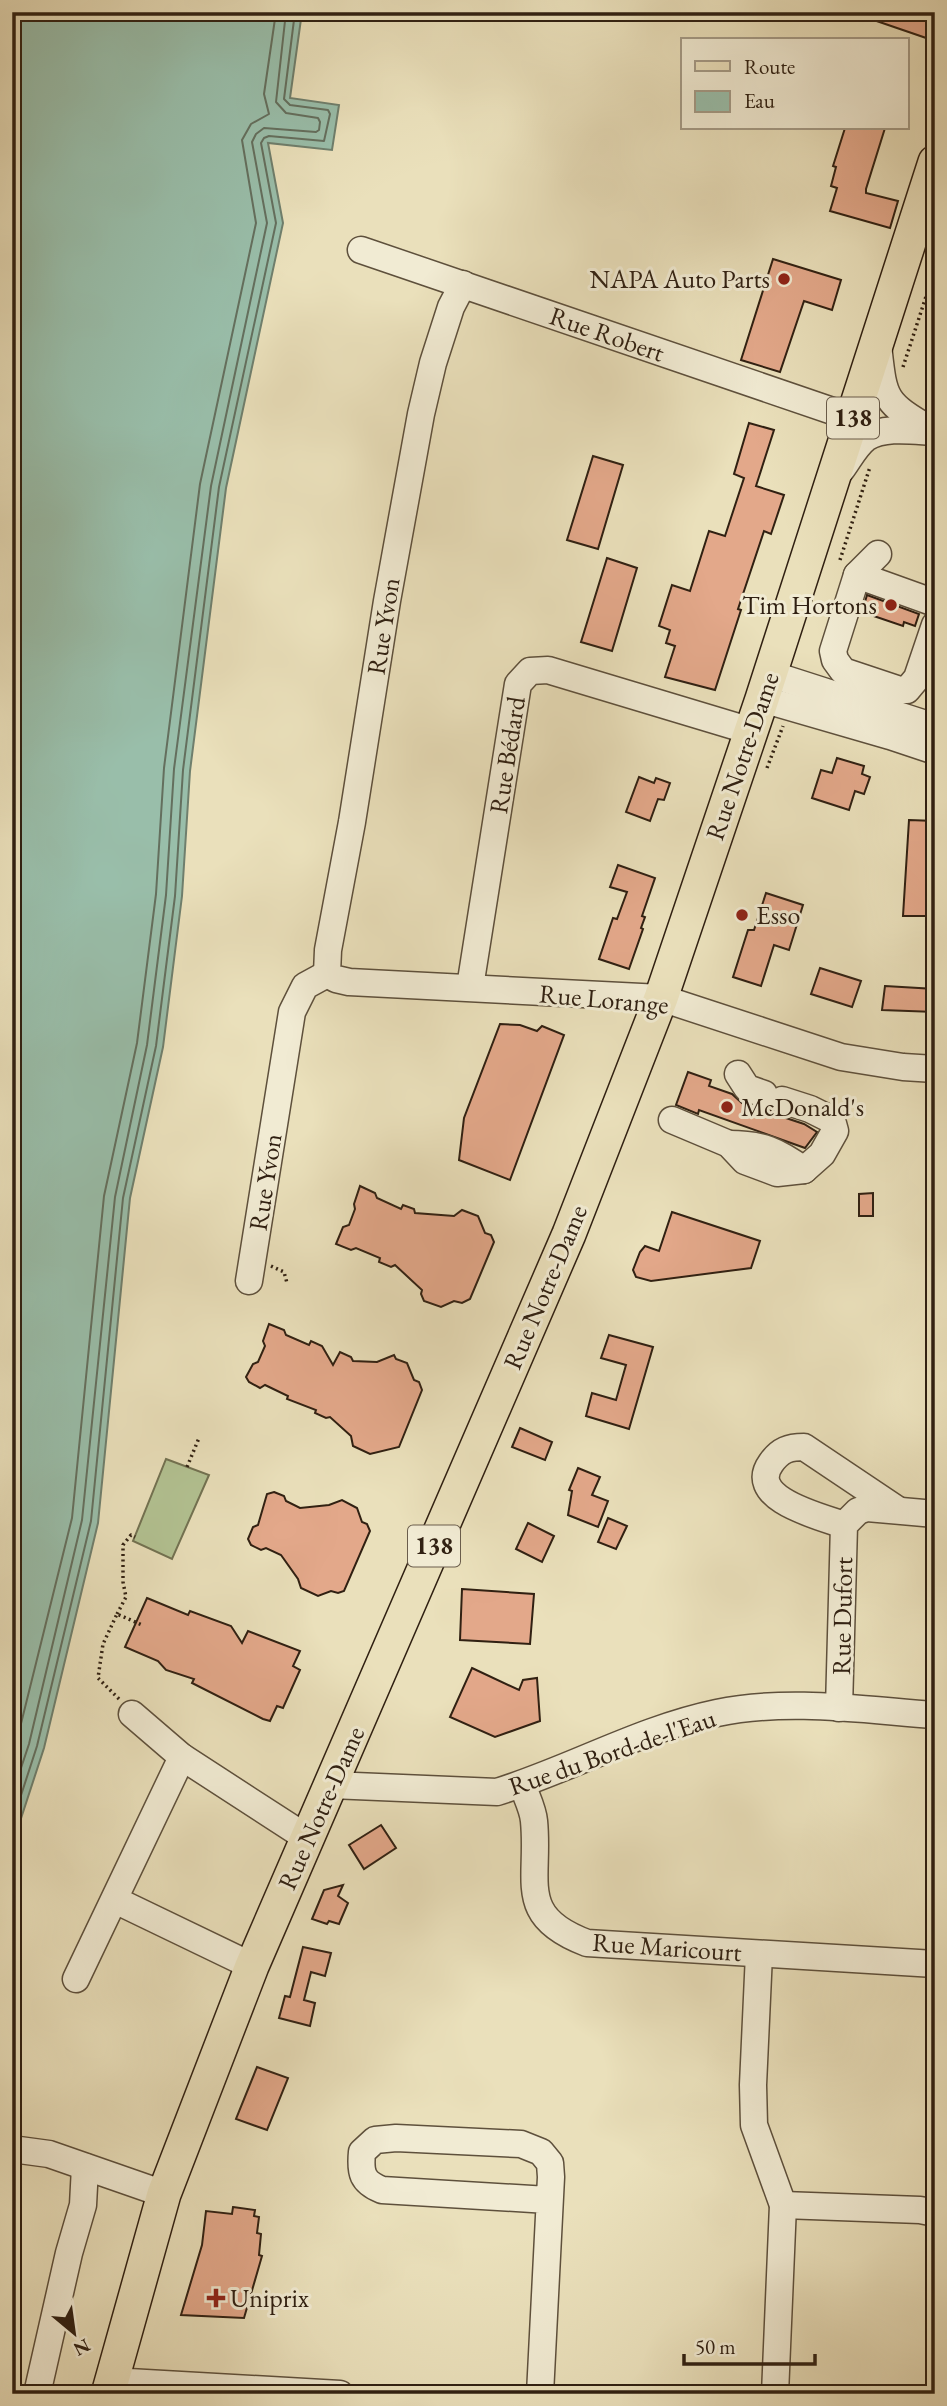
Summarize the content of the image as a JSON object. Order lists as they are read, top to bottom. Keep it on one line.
{"streets":{"main road":["138","Rue Notre-Dame"],"street":["Rue Robert","Rue Yvon","Rue Bédard","Rue Lorange","Rue Dufort","Rue du Bord-de-l'Eau","Rue Maricourt"]},"crossings":[["Rue Robert","Rue Yvon"],["Rue Robert","Rue Notre-Dame"],["Rue Yvon","Rue Lorange"],["Rue Bédard","Rue Notre-Dame"],["Rue Bédard","Rue Lorange"],["Rue Notre-Dame","Rue Lorange"],["Rue Notre-Dame","Rue du Bord-de-l'Eau"],["Rue Dufort","Rue du Bord-de-l'Eau"],["Rue du Bord-de-l'Eau","Rue Maricourt"]],"places":{"other":["NAPA Auto Parts","Tim Hortons","Esso","McDonald's"],"health":["Uniprix"]},"legend":["Route","Eau"],"scale_bar":"50 m","north":"bottom right"}
